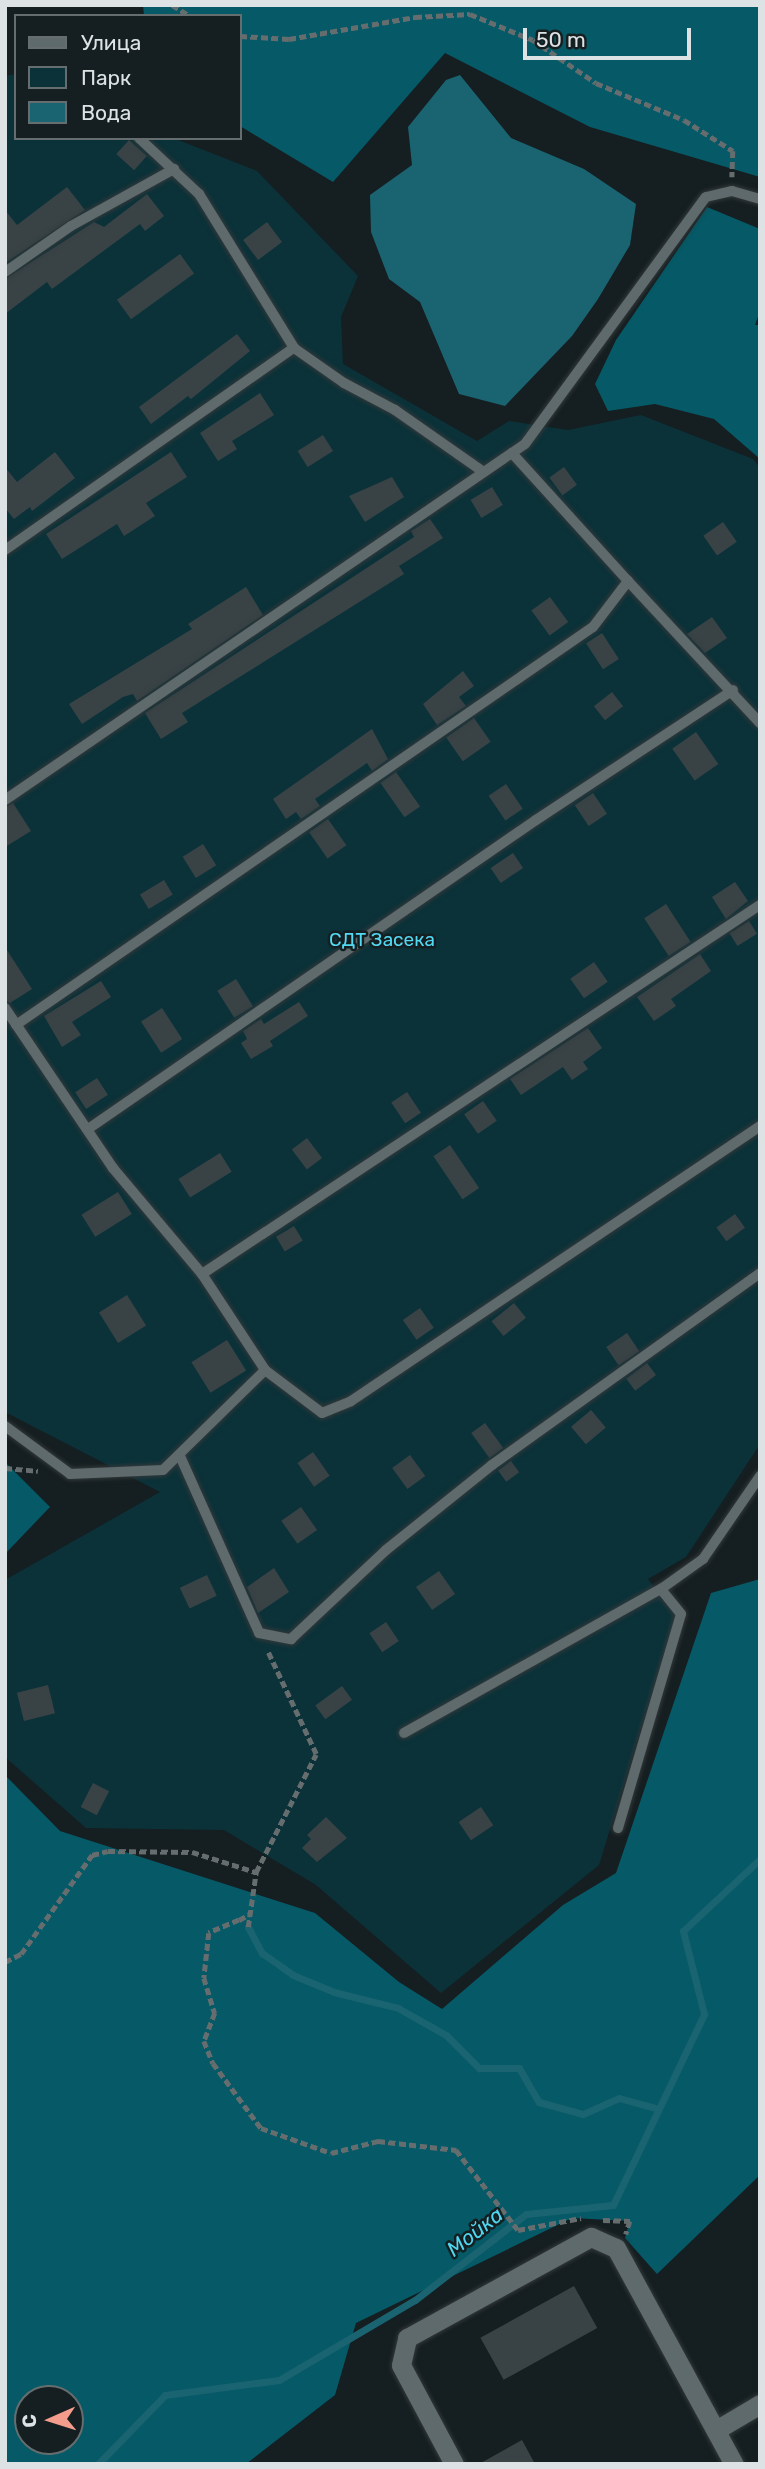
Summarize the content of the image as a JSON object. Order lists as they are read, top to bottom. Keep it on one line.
{"water":["Мойка"],"parks":["СДТ Засека"],"legend":["Улица","Парк","Вода"],"scale_bar":"50 m","north":"left"}
